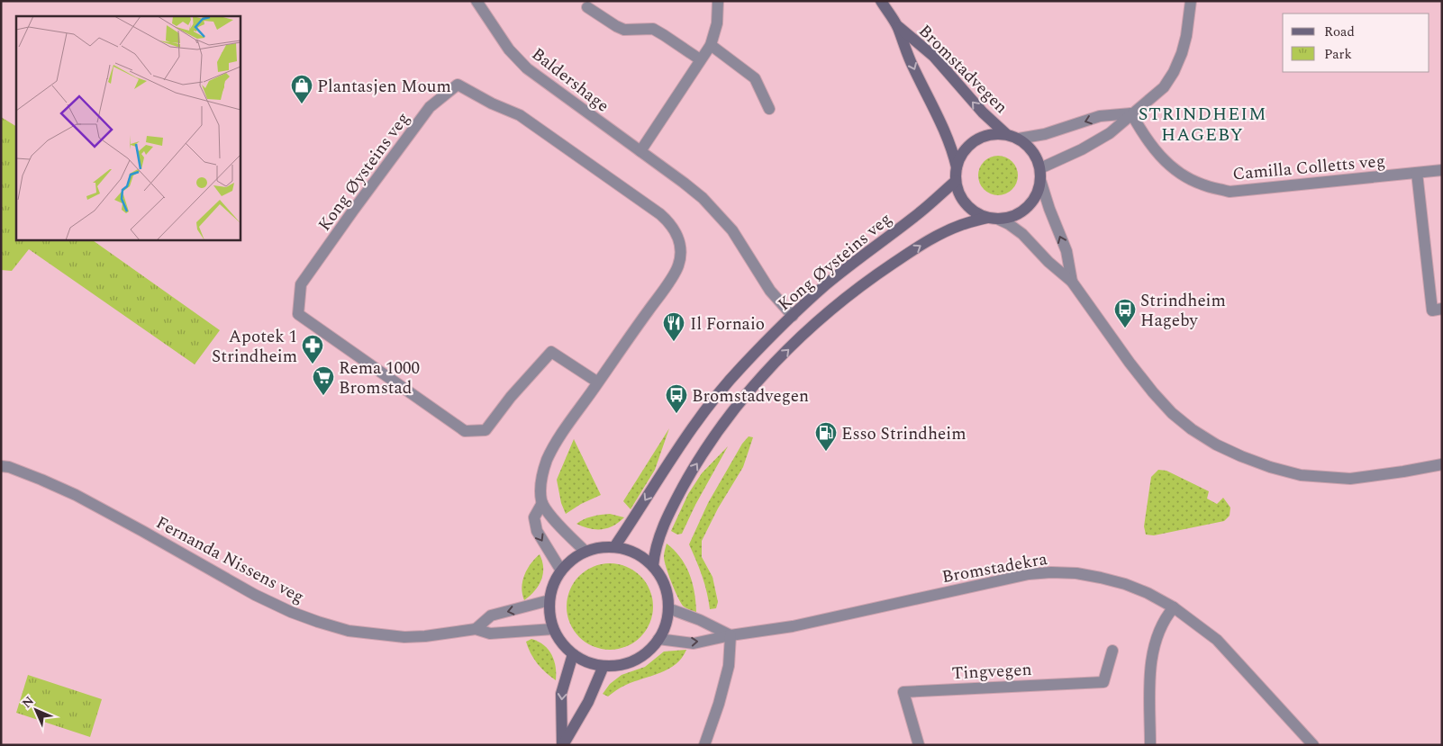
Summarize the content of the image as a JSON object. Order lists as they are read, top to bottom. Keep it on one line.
{"streets":{"main road":["Bromstadvegen","Kong Øysteins veg"],"street":["Baldershage","Camilla Colletts veg","Fernanda Nissens veg","Bromstadekra","Tingvegen"]},"crossings":[["Bromstadvegen","Kong Øysteins veg"],["Baldershage","Kong Øysteins veg"],["Kong Øysteins veg","Fernanda Nissens veg"],["Kong Øysteins veg","Bromstadekra"],["Fernanda Nissens veg","Bromstadekra"]],"districts":["STRINDHEIM HAGEBY"],"places":{"shop":["Plantasjen Moum"],"bus stop":["Strindheim Hageby","Bromstadvegen"],"restaurant":["Il Fornaio"],"pharmacy":["Apotek 1 Strindheim"],"supermarket":["Rema 1000 Bromstad"],"fuel station":["Esso Strindheim"]},"legend":["Road","Park"],"north":"top left"}
